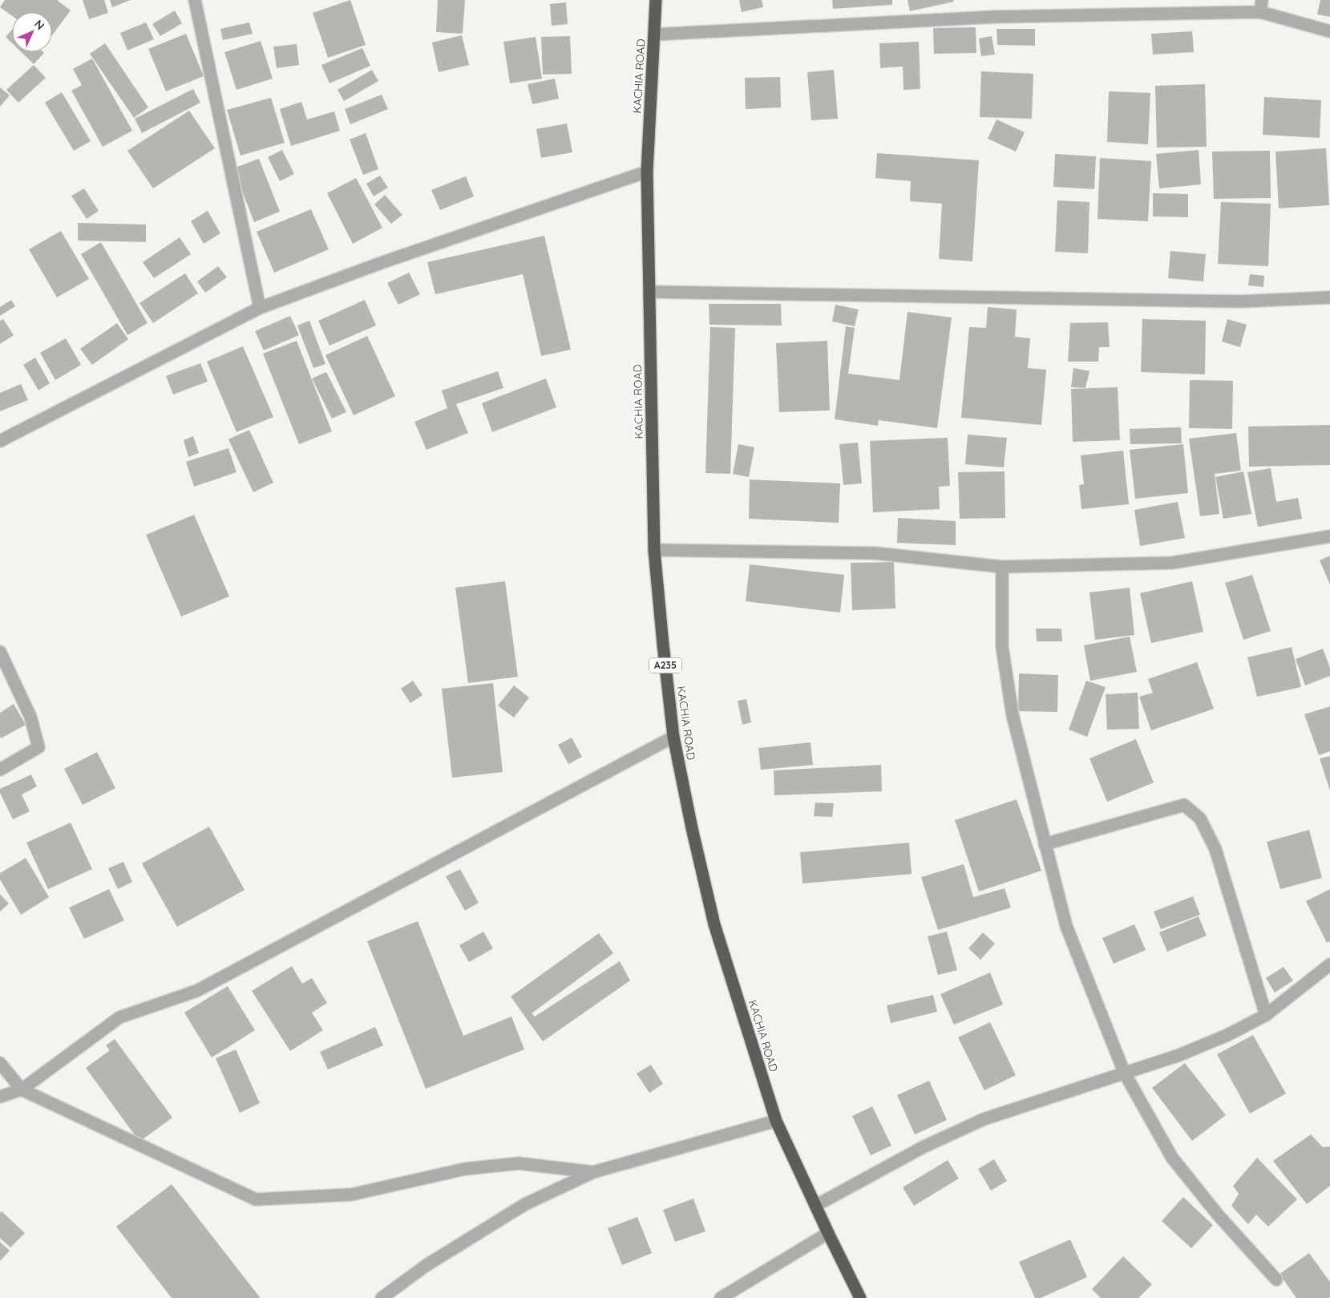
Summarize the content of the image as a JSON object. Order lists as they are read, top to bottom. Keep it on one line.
{"streets":{"highway":["KACHIA ROAD","A235"]},"north":"top right"}
